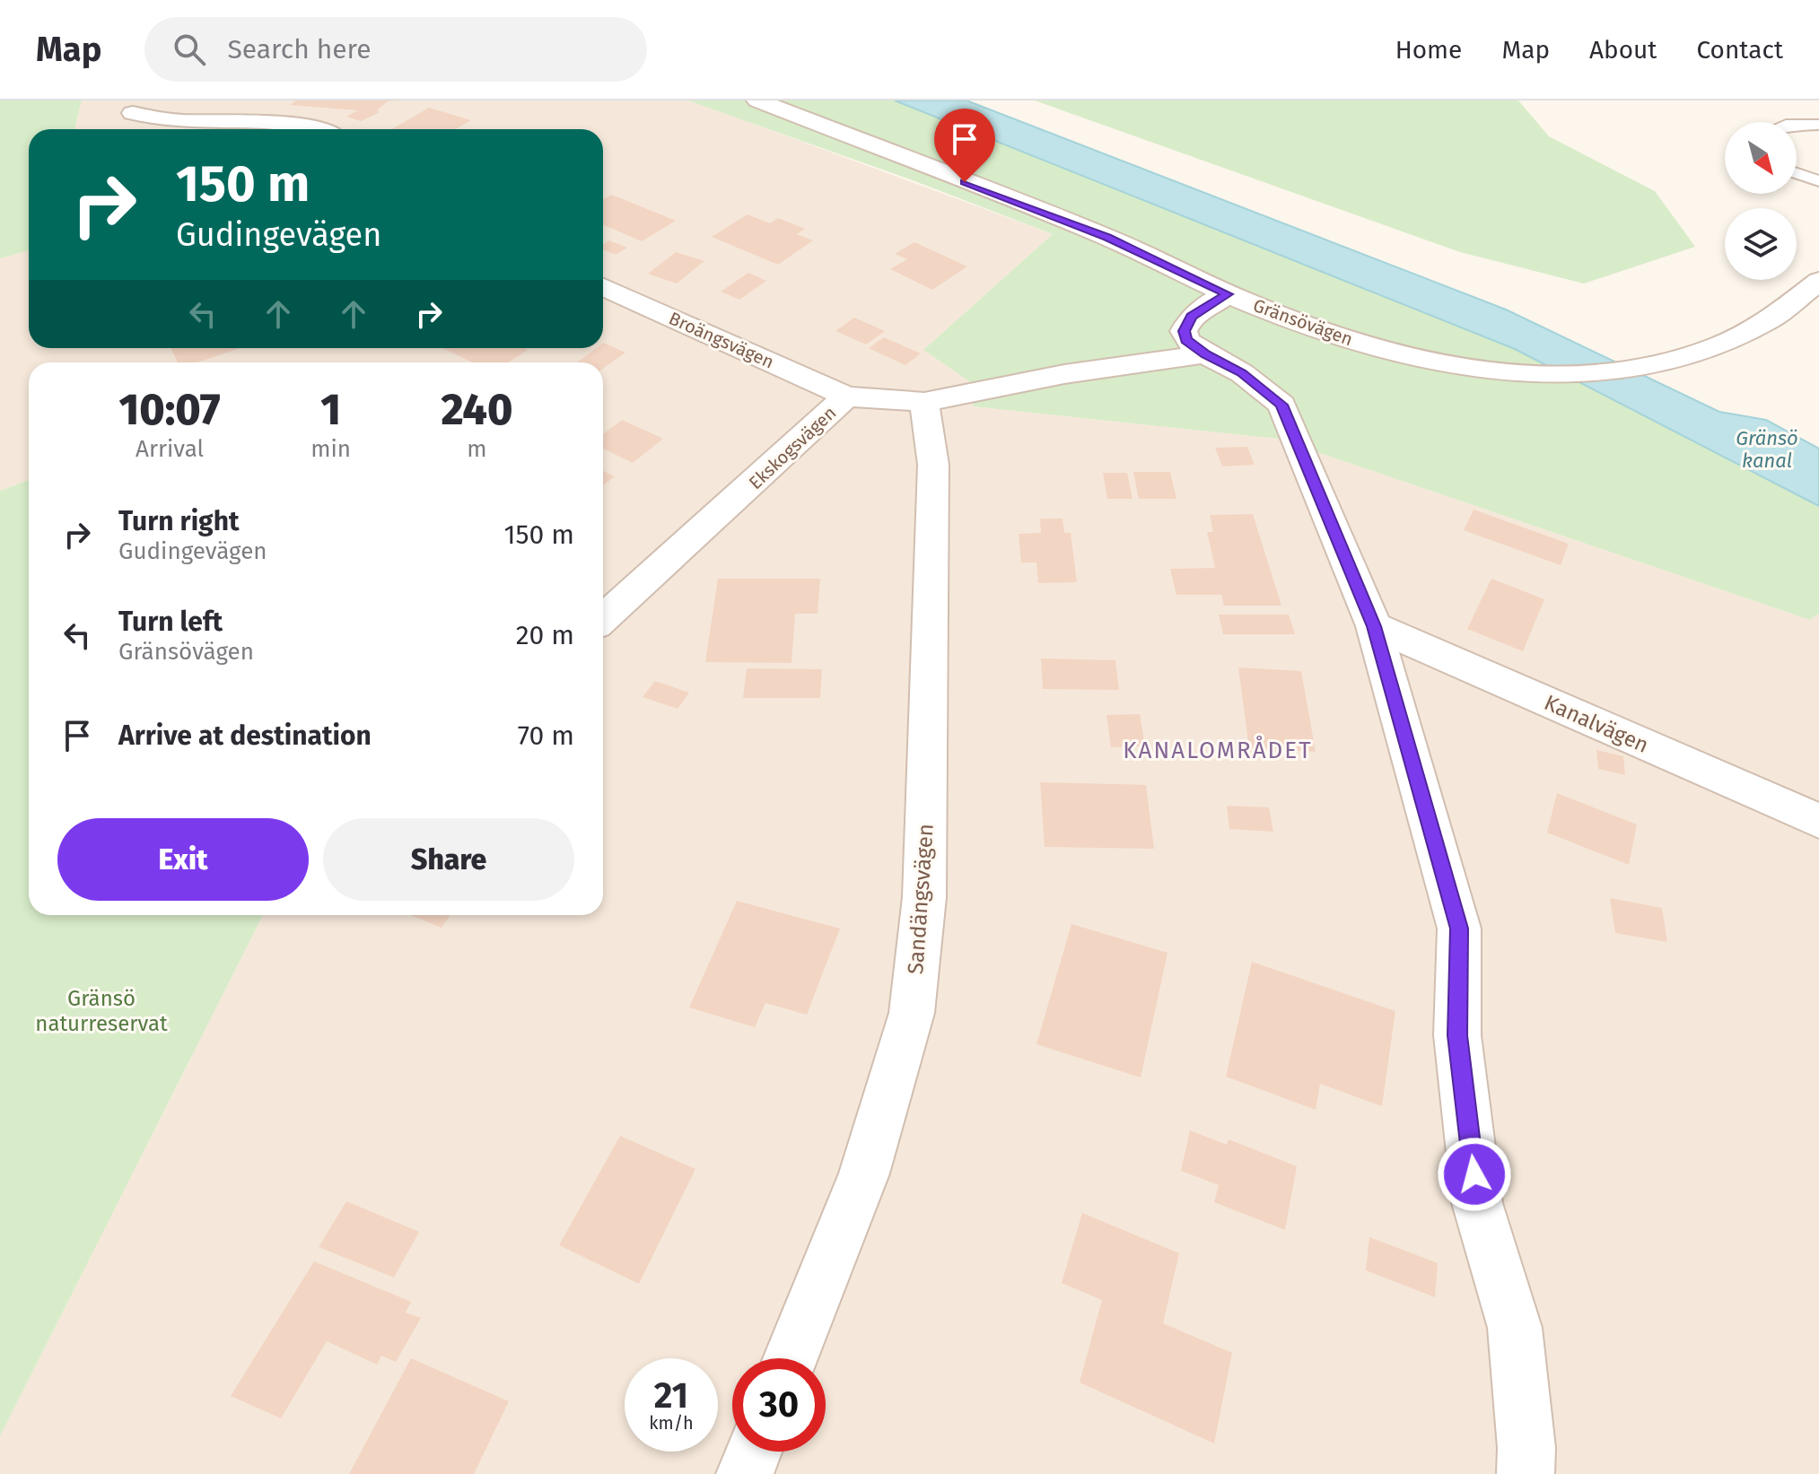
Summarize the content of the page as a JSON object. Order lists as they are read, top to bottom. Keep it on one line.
{"streets":{"street":["Gränsövägen","Broängsvägen","Ekskogsvägen","Kanalvägen","Sandängsvägen"]},"crossings":[["Broängsvägen","Ekskogsvägen"],["Ekskogsvägen","Sandängsvägen"]],"districts":["KANALOMRÅDET"],"water":["Gränsö kanal"],"parks":["Gränsö naturreservat"],"north":"bottom right","page":{"header":"Map","search":"Search here","nav":["Home","Map","About","Contact"],"turn":["150 m","Gudingevägen"],"eta":["10:07","Arrival","1","min","240","m"],"list":[{"name":"Turn right","note":"Gudingevägen","value":"150 m"},{"name":"Turn left","note":"Gränsövägen","value":"20 m"},{"name":"Arrive at destination","value":"70 m"}],"buttons":["Exit","Share"],"speed":"21 km/h","limit":"30"}}
